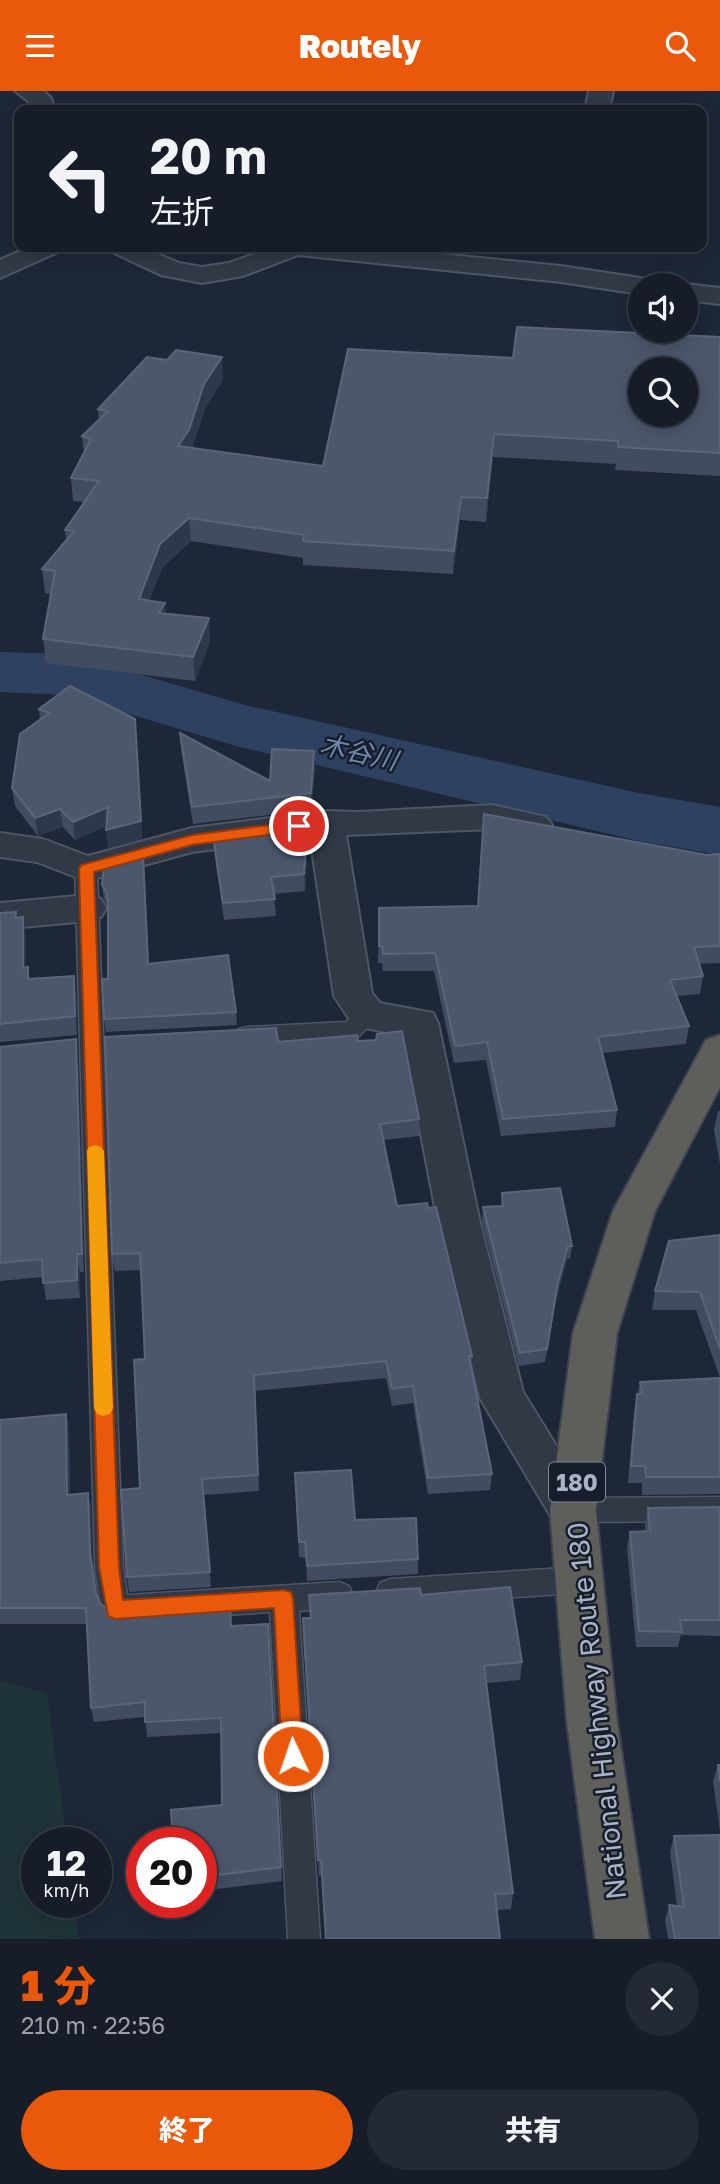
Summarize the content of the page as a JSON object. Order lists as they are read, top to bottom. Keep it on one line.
{"streets":{"highway":["180","National Highway Route 180"]},"water":["木谷川"],"page":{"header":"Routely","turn":["20 m","左折"],"speed":"12 km/h","limit":"20","heading":["1 分","210 m · 22:56"],"buttons":["終了","共有"]}}
